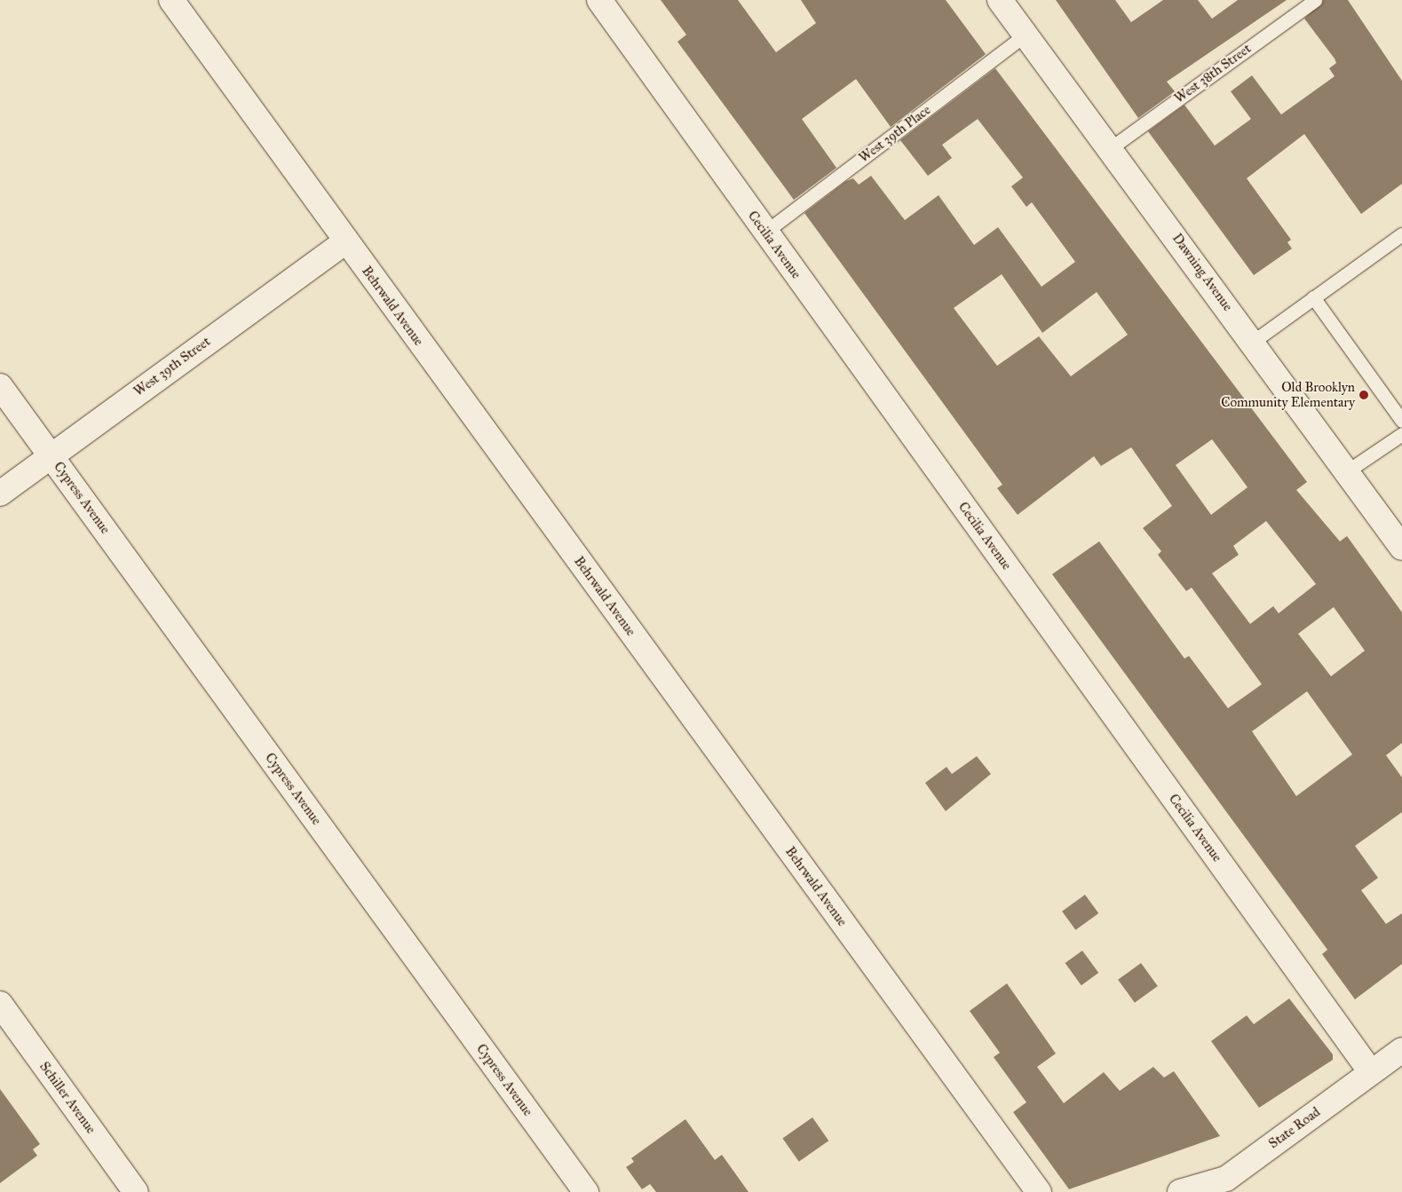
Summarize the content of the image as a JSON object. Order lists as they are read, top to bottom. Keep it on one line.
{"streets":{"street":["Cecilia Avenue","Dawning Avenue","Behrwald Avenue","West 39th Street","Cypress Avenue","Schiller Avenue","State Road"],"lane":["West 38th Street","West 39th Place"]},"crossings":[["West 38th Street","Dawning Avenue"],["West 39th Place","Cecilia Avenue"],["West 39th Place","Dawning Avenue"],["Cecilia Avenue","State Road"],["Behrwald Avenue","West 39th Street"],["West 39th Street","Cypress Avenue"]],"places":["Old Brooklyn Community Elementary"]}
